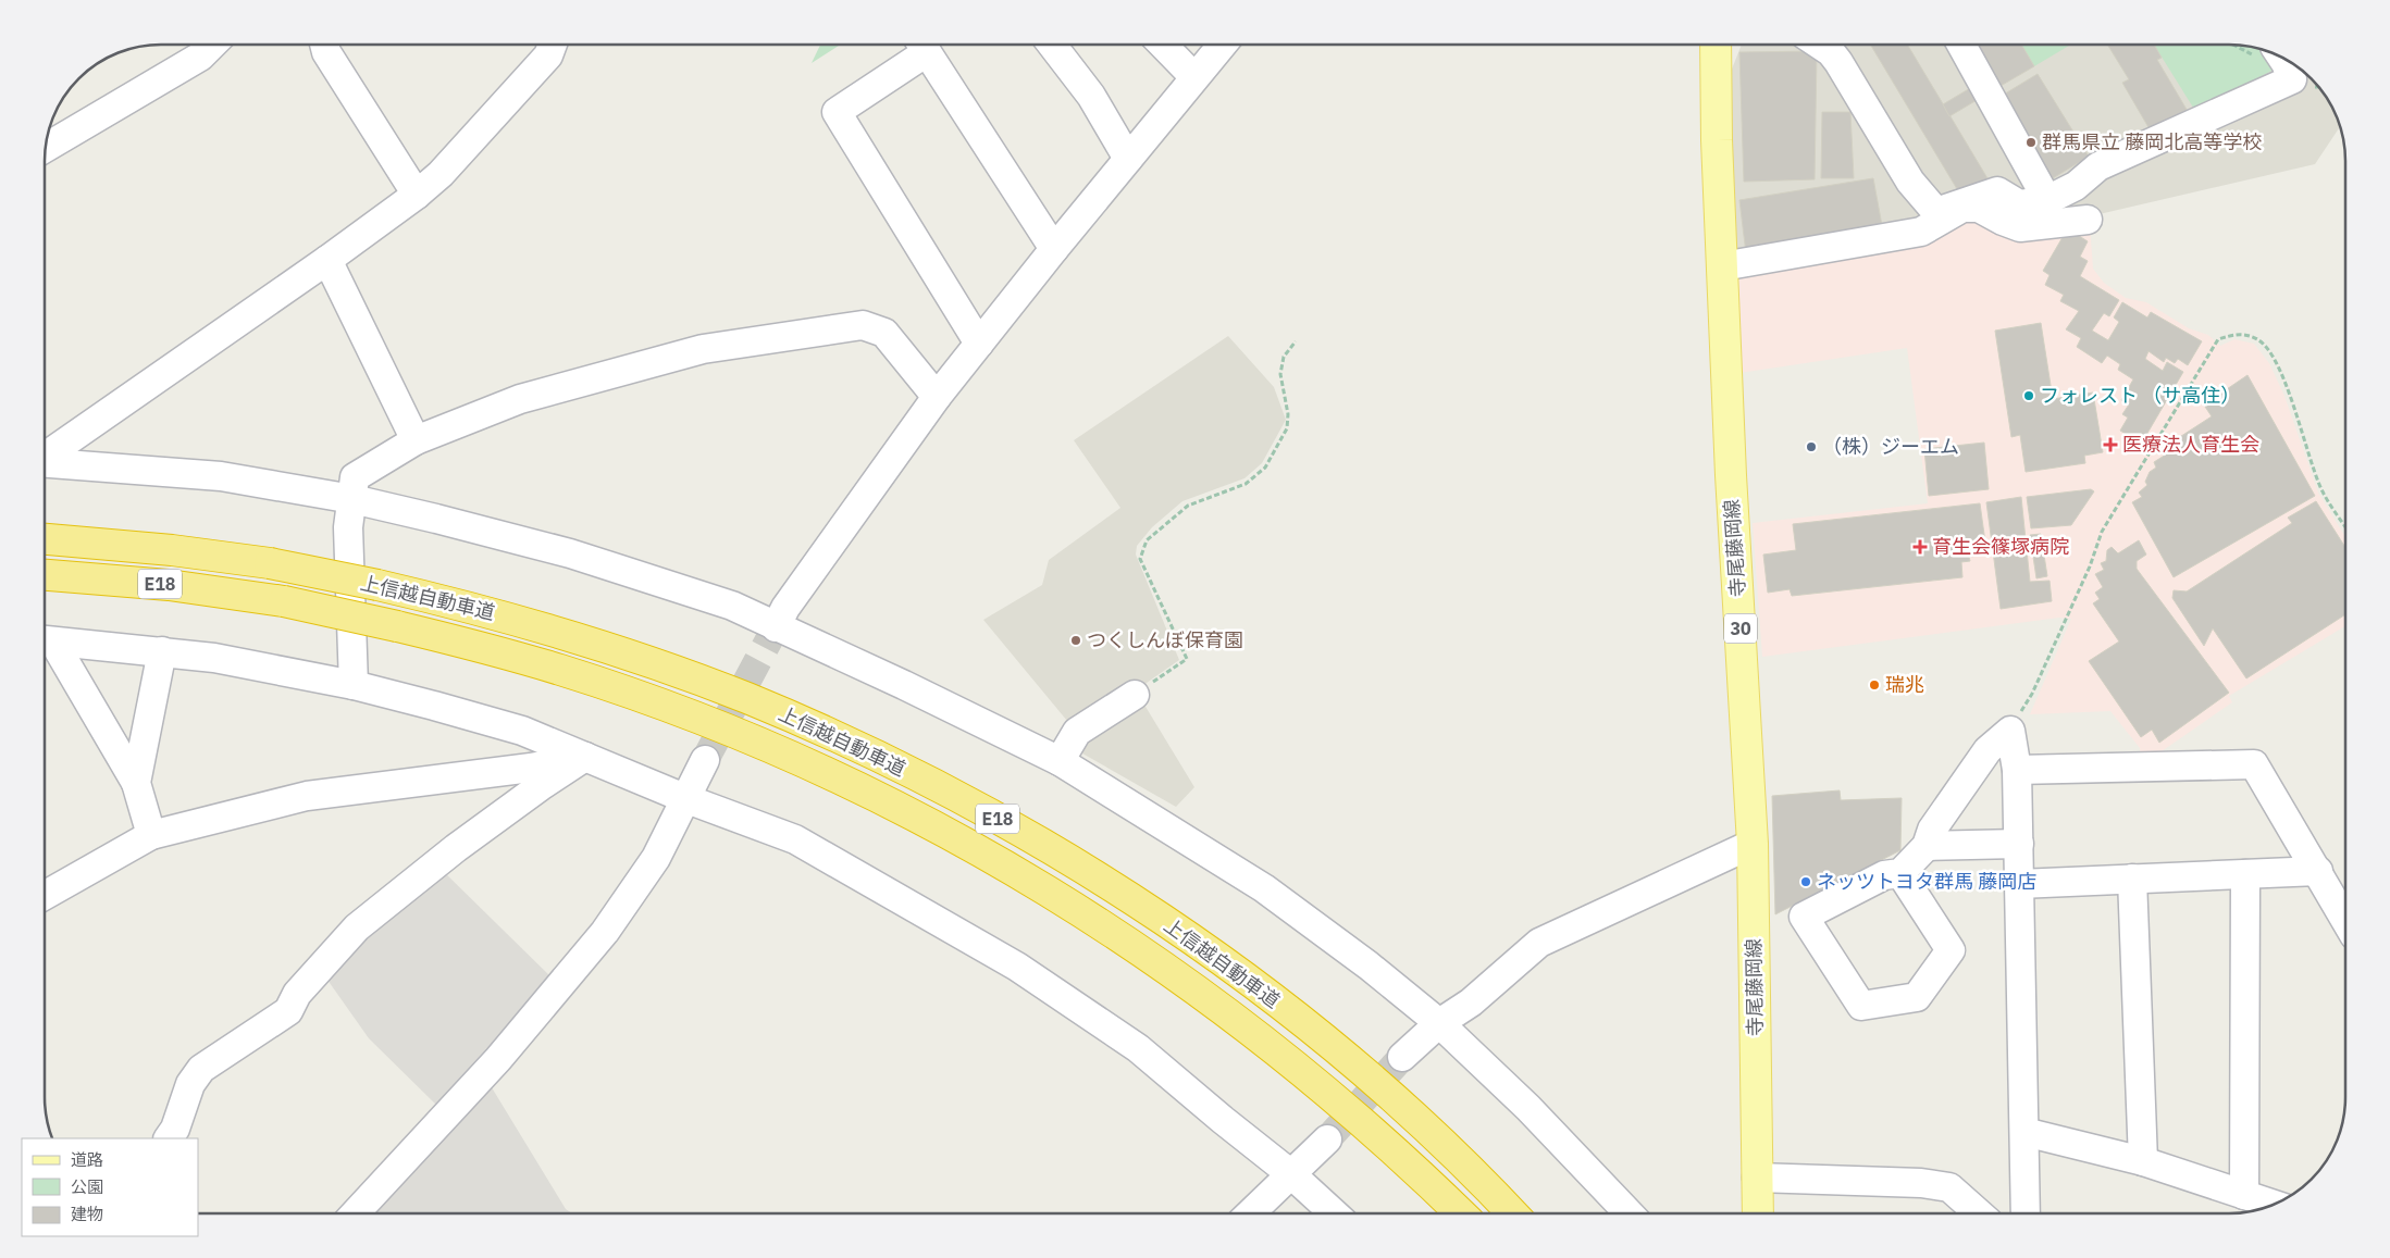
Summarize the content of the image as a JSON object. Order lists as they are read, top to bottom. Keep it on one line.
{"streets":{"highway":["E18","上信越自動車道"],"main road":["寺尾藤岡線","30"]},"places":{"other":["群馬県立 藤岡北高等学校","フォレスト （サ高住）","（株）ジーエム","つくしんぼ保育園","瑞兆","ネッツトヨタ群馬 藤岡店"],"health":["医療法人育生会","育生会篠塚病院"]},"legend":["道路","公園","建物"]}
